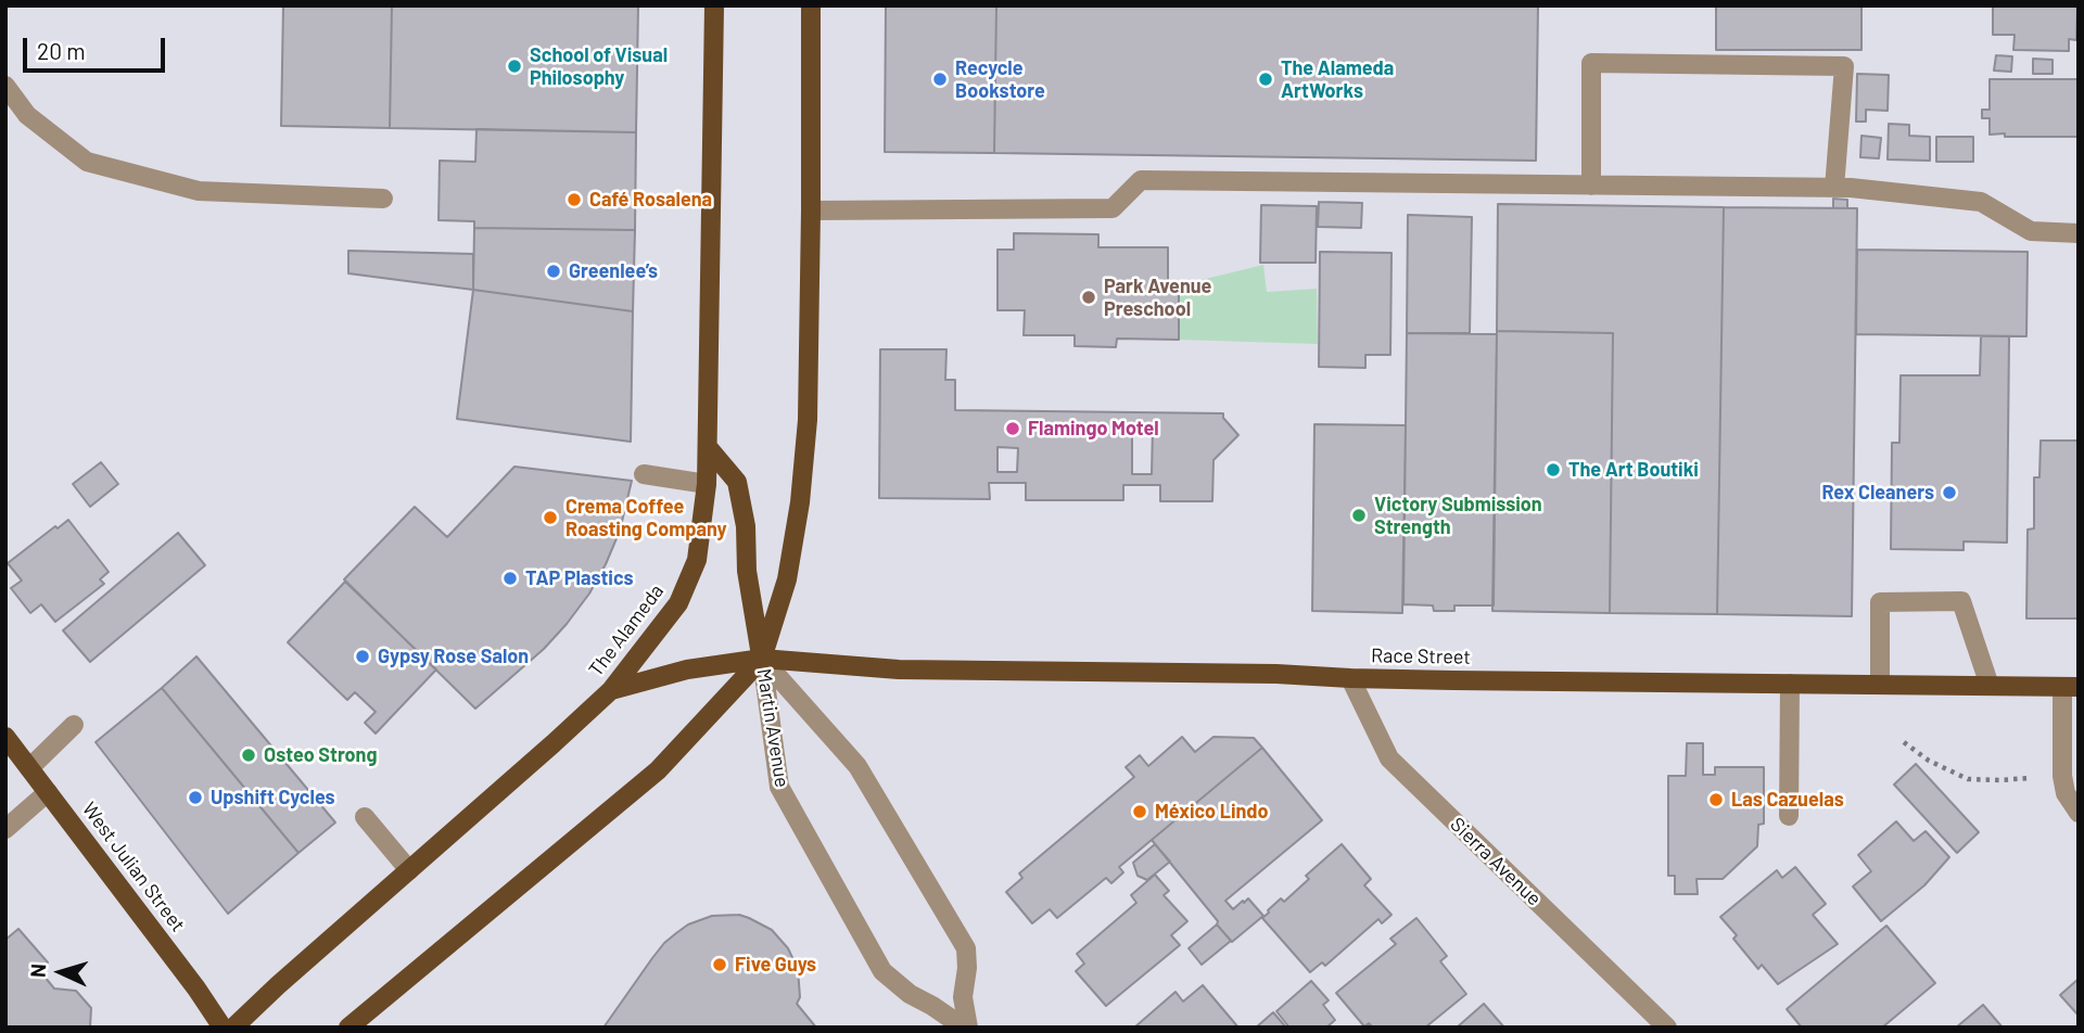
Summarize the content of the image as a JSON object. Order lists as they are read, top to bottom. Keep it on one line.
{"streets":{"main road":["The Alameda","Race Street","West Julian Street"],"street":["Martin Avenue","Sierra Avenue"]},"crossings":[["The Alameda","Race Street"],["Race Street","Martin Avenue"],["Race Street","Sierra Avenue"]],"places":["School of Visual Philosophy","Recycle Bookstore","The Alameda ArtWorks","Café Rosalena","Greenlee’s","Park Avenue Preschool","Flamingo Motel","The Art Boutiki","Rex Cleaners","Victory Submission Strength","Crema Coffee Roasting Company","TAP Plastics","Gypsy Rose Salon","Osteo Strong","Upshift Cycles","Las Cazuelas","México Lindo","Five Guys"],"scale_bar":"20 m","north":"left"}
